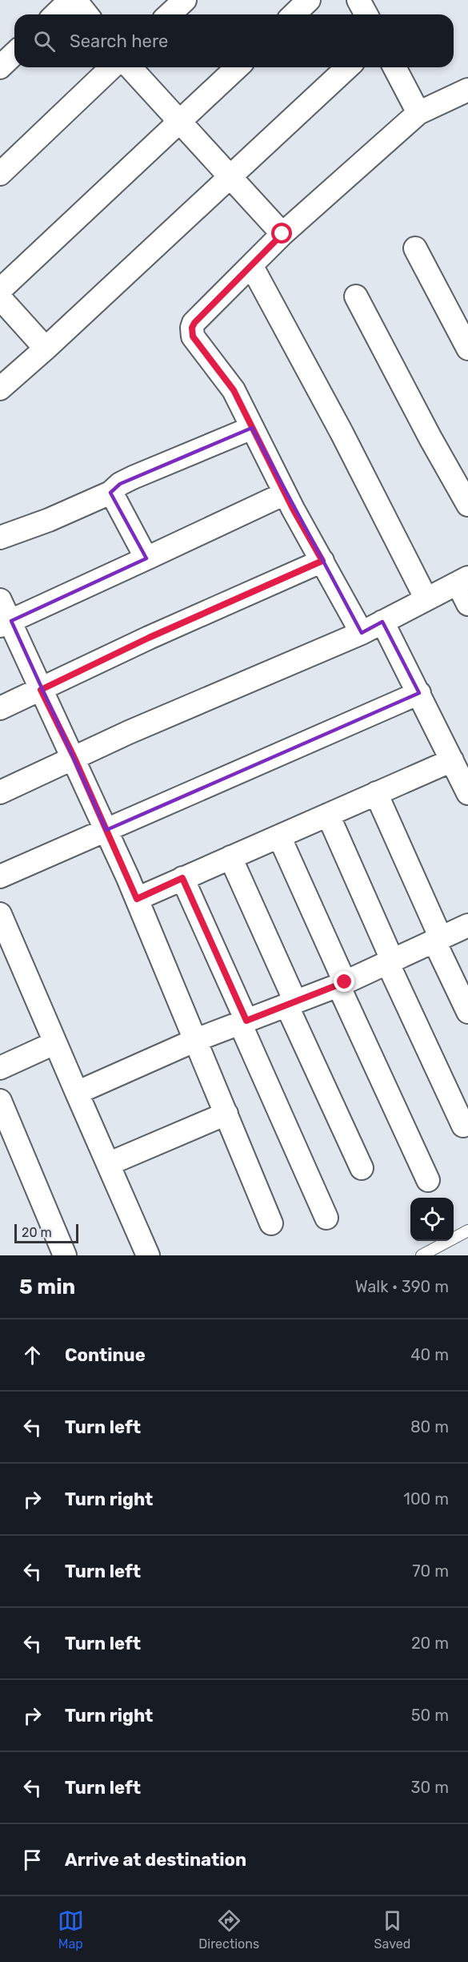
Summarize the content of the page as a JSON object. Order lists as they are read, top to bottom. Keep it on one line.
{"scale_bar":"20 m","page":{"search":"Search here","scale":"20 m","heading":["5 min","Walk · 390 m"],"list":[["Continue","40 m"],["Turn left","80 m"],["Turn right","100 m"],["Turn left","70 m"],["Turn left","20 m"],["Turn right","50 m"],["Turn left","30 m"],"Arrive at destination"],"nav":["Map","Directions","Saved"]}}
